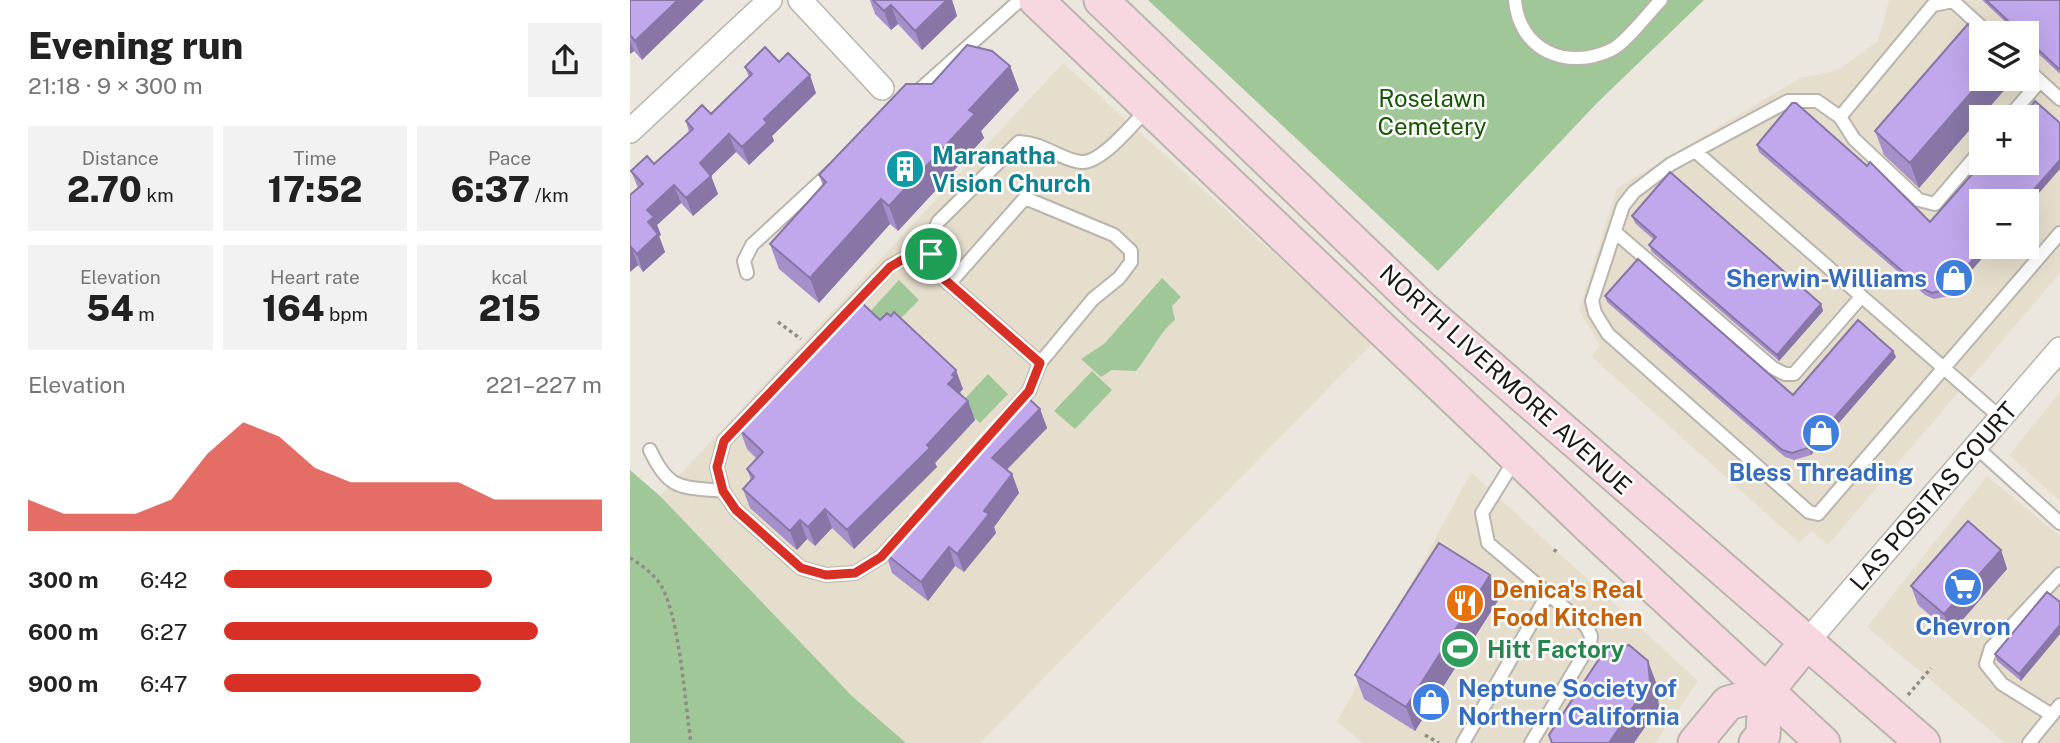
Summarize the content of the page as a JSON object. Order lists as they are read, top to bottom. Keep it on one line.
{"streets":{"main road":["NORTH LIVERMORE AVENUE"],"street":["LAS POSITAS COURT"]},"crossings":[["NORTH LIVERMORE AVENUE","LAS POSITAS COURT"]],"parks":["Roselawn Cemetery"],"places":{"building":["Maranatha Vision Church"],"shop":["Sherwin-Williams","Bless Threading","Neptune Society of Northern California"],"supermarket":["Chevron"],"restaurant":["Denica's Real Food Kitchen"],"sports":["Hitt Factory"]},"page":{"heading":["Evening run","21:18 · 9 × 300 m"],"map_buttons":["+","−"],"stats":[["Distance","2.70 km"],["Time","17:52"],["Pace","6:37 /km"],["Elevation","54 m"],["Heart rate","164 bpm"],["kcal","215"]],"chart":["Elevation","221–227 m"],"list":[{"name":"300 m","note":"6:42"},{"name":"600 m","note":"6:27"},{"name":"900 m","note":"6:47"}]}}
